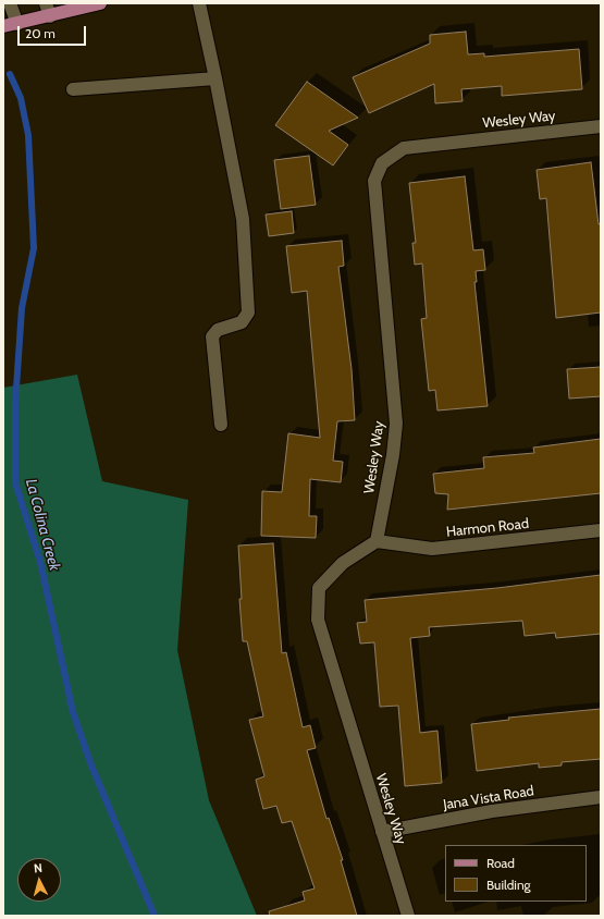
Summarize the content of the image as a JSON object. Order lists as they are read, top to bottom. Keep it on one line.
{"streets":{"street":["Wesley Way","Harmon Road","Jana Vista Road"]},"crossings":[["Wesley Way","Harmon Road"],["Wesley Way","Jana Vista Road"]],"water":["La Colina Creek"],"legend":["Road","Building"],"scale_bar":"20 m","north":"top"}
